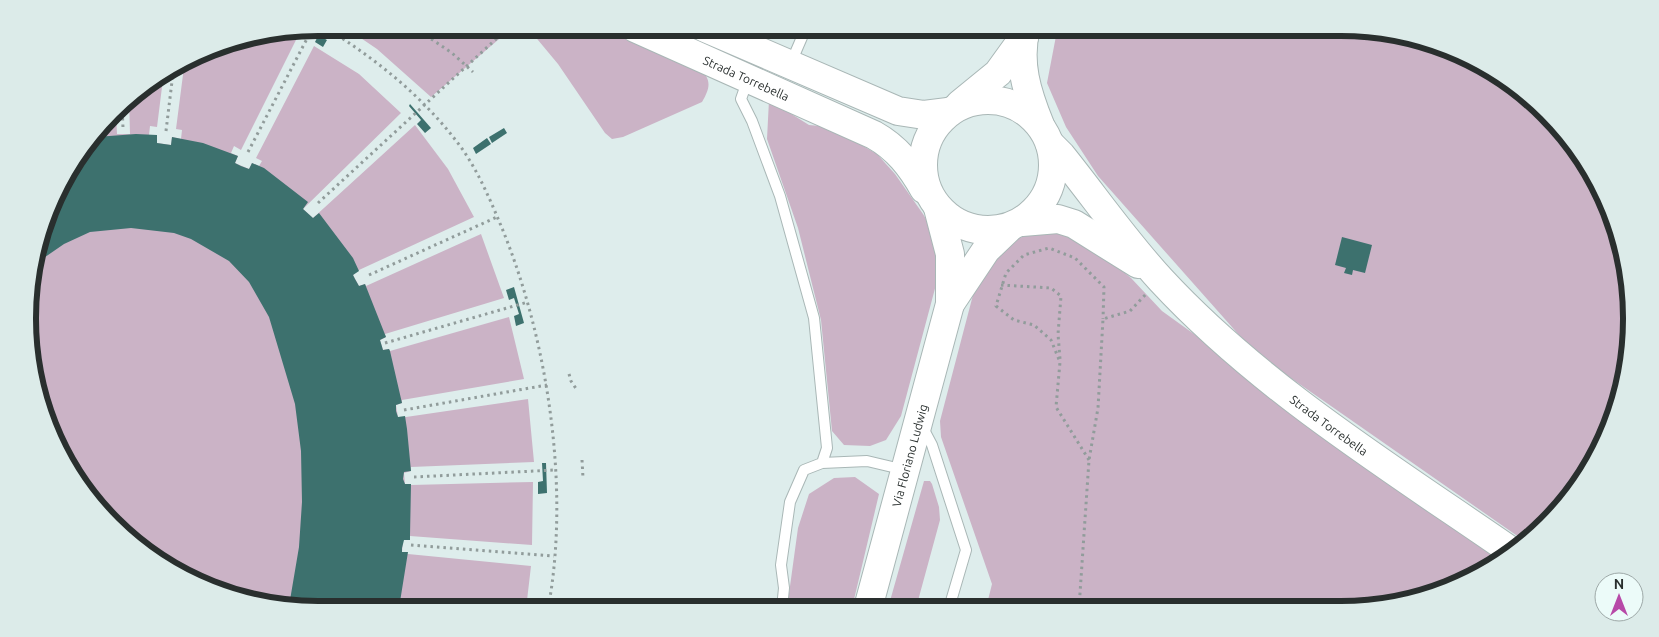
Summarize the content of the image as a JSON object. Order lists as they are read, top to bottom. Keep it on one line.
{"streets":{"main road":["Strada Torrebella","Via Floriano Ludwig"]},"north":"top"}
